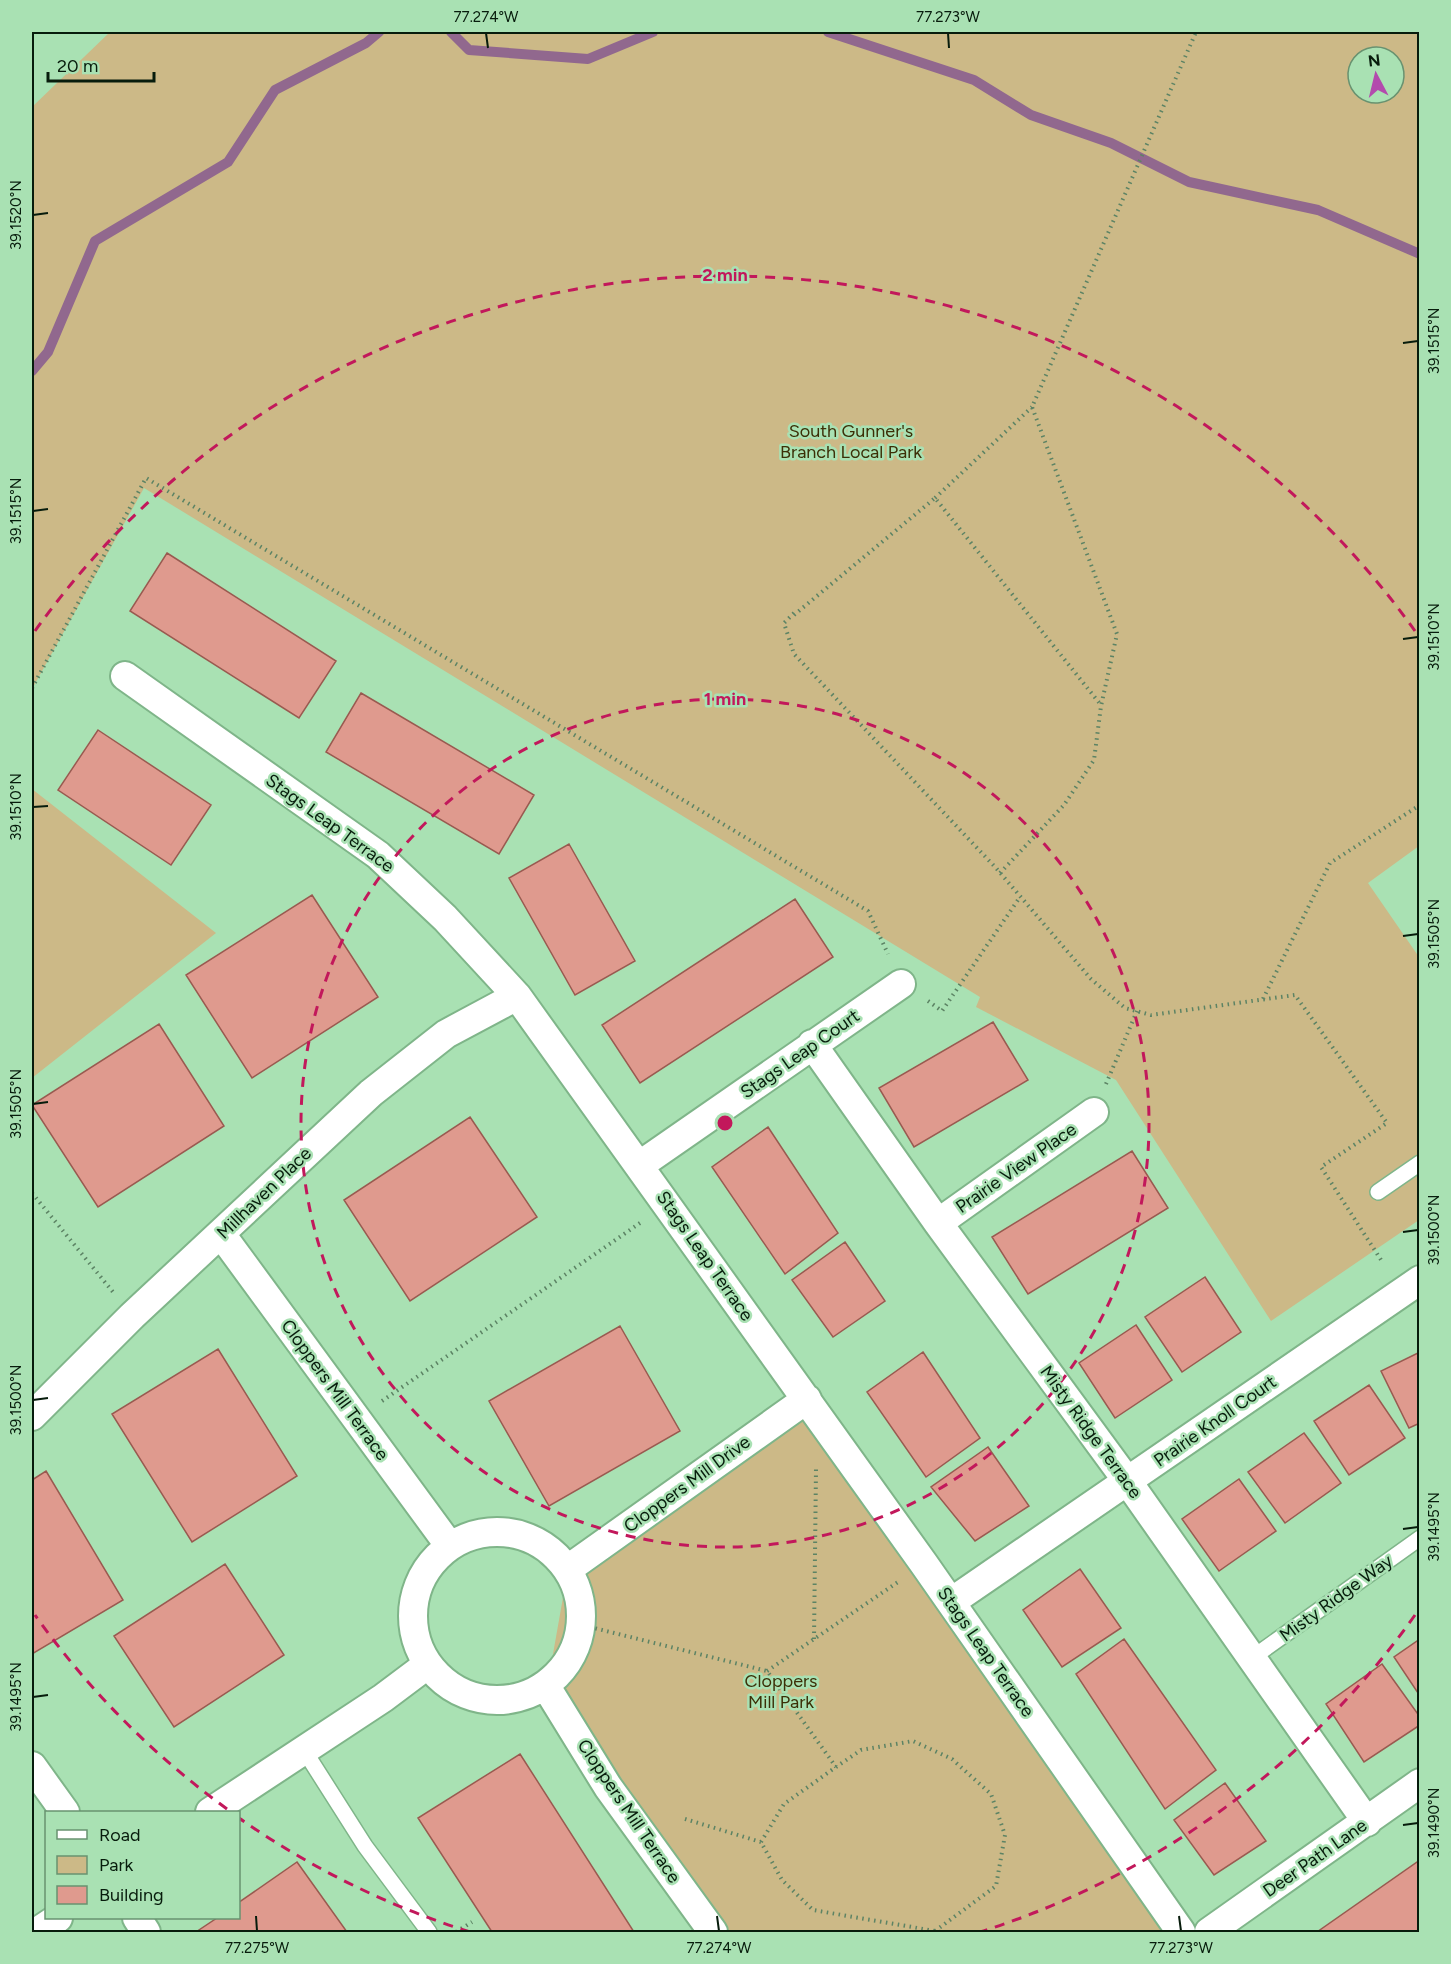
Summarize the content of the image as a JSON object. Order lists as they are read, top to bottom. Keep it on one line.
{"streets":{"street":["Stags Leap Terrace","Stags Leap Court","Prairie View Place","Millhaven Place","Cloppers Mill Terrace","Prairie Knoll Court","Misty Ridge Terrace","Cloppers Mill Drive","Deer Path Lane"],"lane":["Misty Ridge Way"]},"crossings":[["Stags Leap Terrace","Stags Leap Court"],["Stags Leap Terrace","Millhaven Place"],["Stags Leap Terrace","Prairie Knoll Court"],["Stags Leap Terrace","Cloppers Mill Drive"],["Stags Leap Court","Misty Ridge Terrace"],["Prairie View Place","Misty Ridge Terrace"],["Millhaven Place","Cloppers Mill Terrace"],["Cloppers Mill Terrace","Cloppers Mill Drive"],["Prairie Knoll Court","Misty Ridge Terrace"],["Misty Ridge Terrace","Misty Ridge Way"],["Misty Ridge Terrace","Deer Path Lane"]],"parks":["South Gunner's Branch Local Park","Cloppers Mill Park"],"legend":["Road","Park","Building"],"scale_bar":"20 m","north":"top","coordinates":["77.274°W","77.273°W","39.1520°N","39.1515°N","39.1510°N","39.1505°N","39.1500°N","39.1495°N","39.1490°N","77.275°W"],"rings":["2 min","1 min"]}
